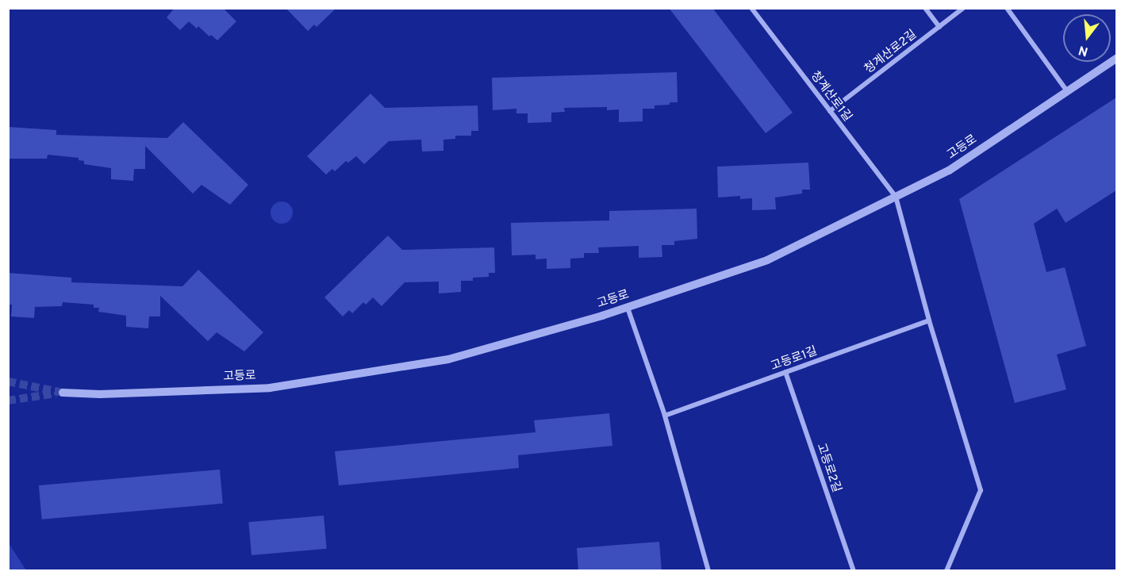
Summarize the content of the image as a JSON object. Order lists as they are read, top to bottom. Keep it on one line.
{"streets":{"street":["청계산로2길","청계산로1길","고등로","고등로1길","고등로2길"]},"crossings":[["청계산로2길","청계산로1길"],["청계산로1길","고등로"],["고등로1길","고등로2길"]],"north":"bottom"}
